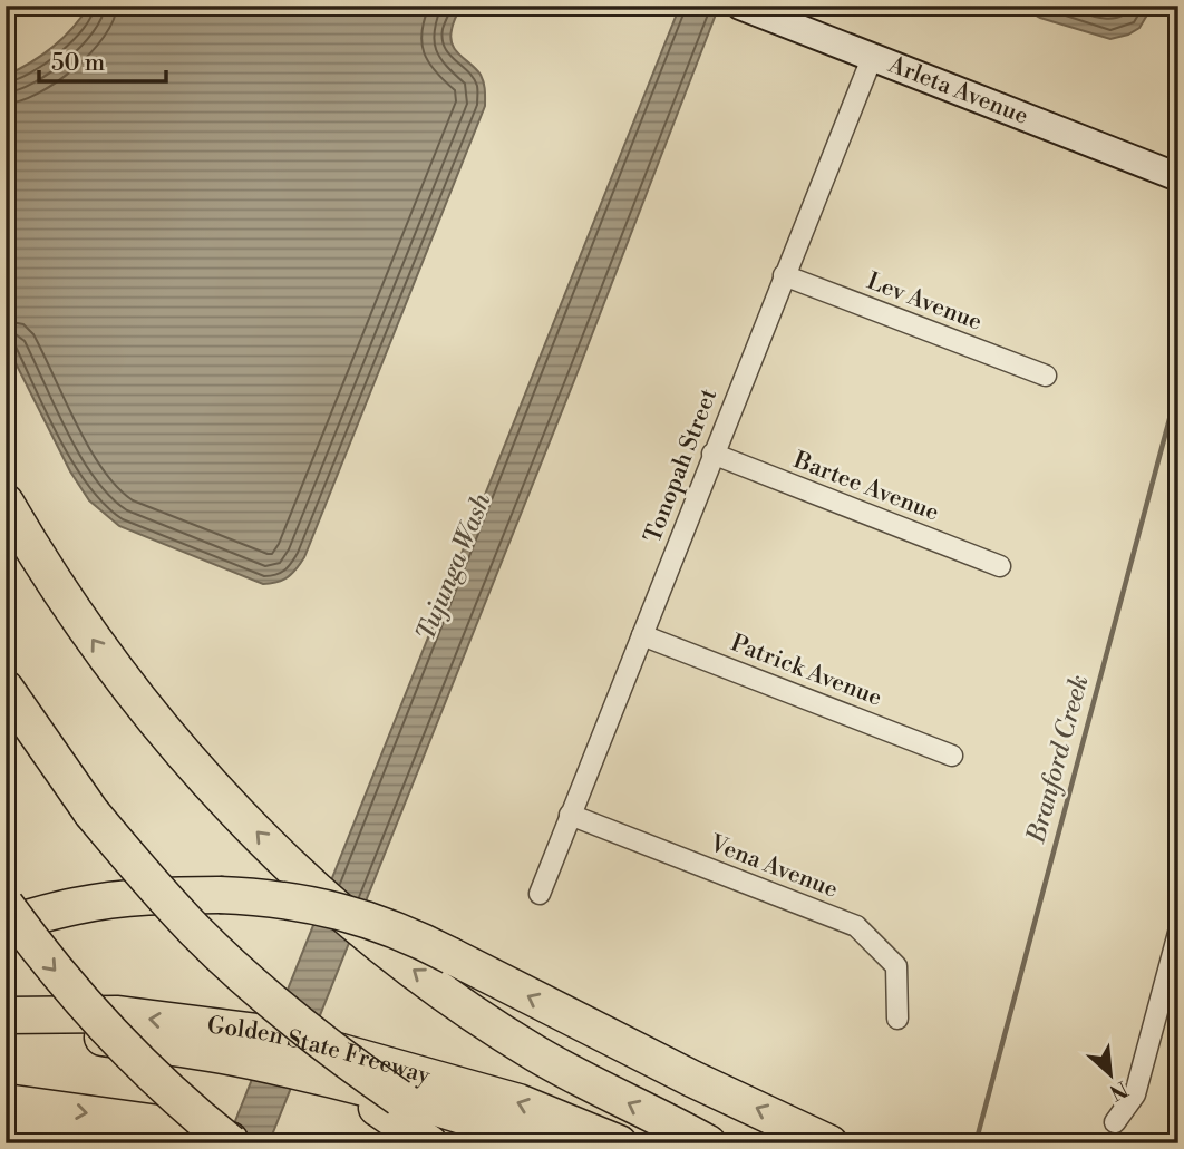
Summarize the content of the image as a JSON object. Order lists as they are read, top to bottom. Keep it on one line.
{"streets":{"highway":["Golden State Freeway"],"main road":["Arleta Avenue"],"street":["Lev Avenue","Tonopah Street","Bartee Avenue","Patrick Avenue","Vena Avenue"]},"crossings":[["Arleta Avenue","Tonopah Street"],["Lev Avenue","Tonopah Street"],["Tonopah Street","Bartee Avenue"],["Tonopah Street","Patrick Avenue"],["Tonopah Street","Vena Avenue"]],"water":["Tujunga Wash","Branford Creek"],"scale_bar":"50 m","north":"bottom right"}
